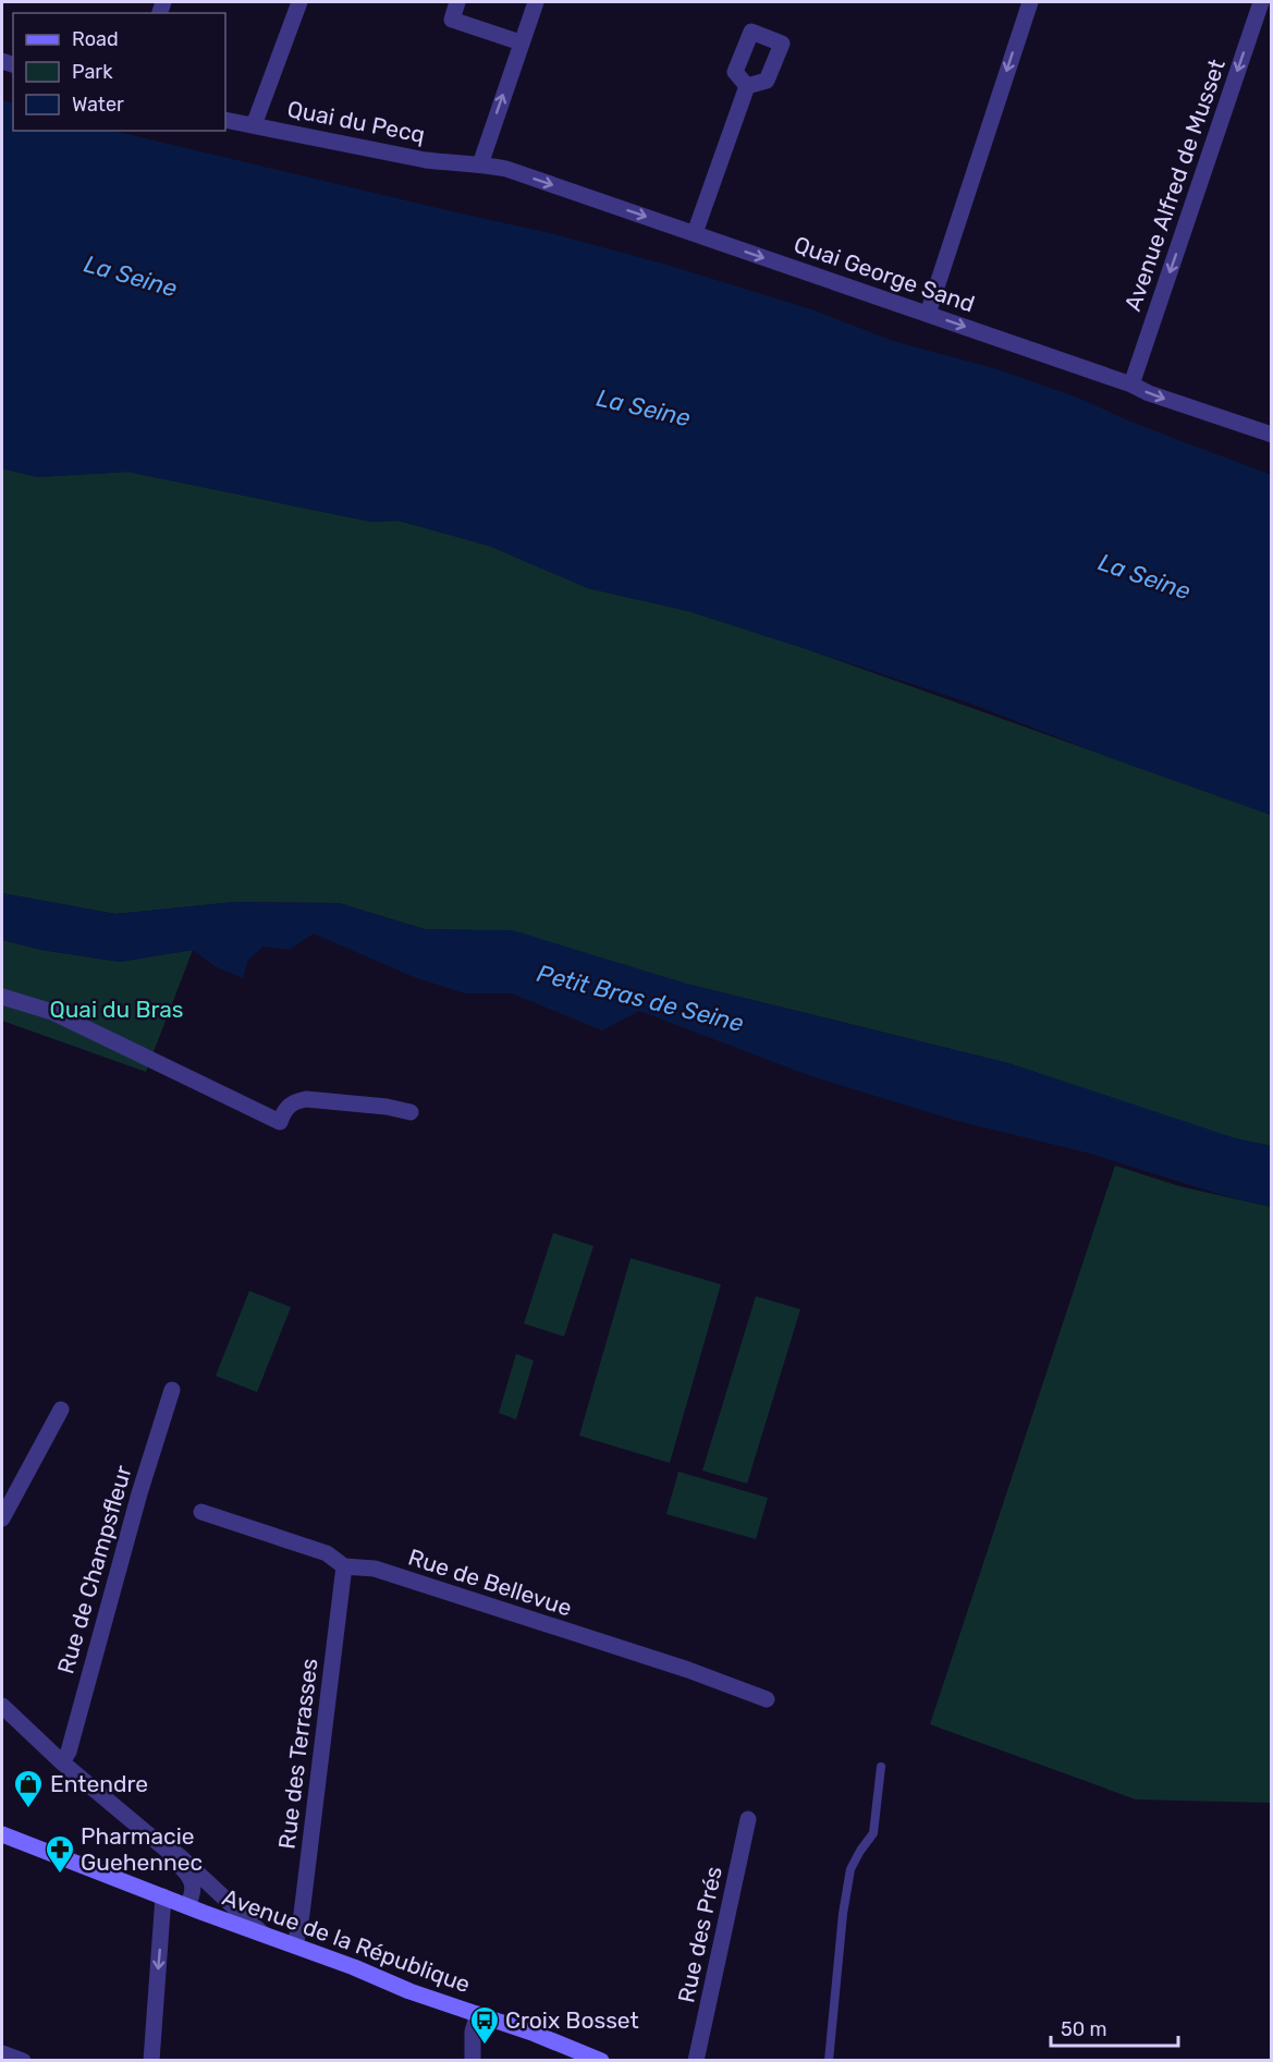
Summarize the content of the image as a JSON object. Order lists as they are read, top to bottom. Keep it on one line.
{"streets":{"main road":["Avenue de la République"],"street":["Quai du Pecq","Avenue Alfred de Musset","Quai George Sand","Rue de Champsfleur","Rue de Bellevue","Rue des Terrasses","Rue des Prés"]},"crossings":[["Quai du Pecq","Quai George Sand"],["Avenue Alfred de Musset","Quai George Sand"],["Rue de Bellevue","Rue des Terrasses"],["Rue des Terrasses","Avenue de la République"]],"one_way":["Avenue Alfred de Musset","Quai George Sand"],"water":["La Seine","Petit Bras de Seine"],"parks":["Quai du Bras"],"places":{"shop":["Entendre"],"pharmacy":["Pharmacie Guehennec"],"bus stop":["Croix Bosset"]},"legend":["Road","Park","Water"],"scale_bar":"50 m"}
